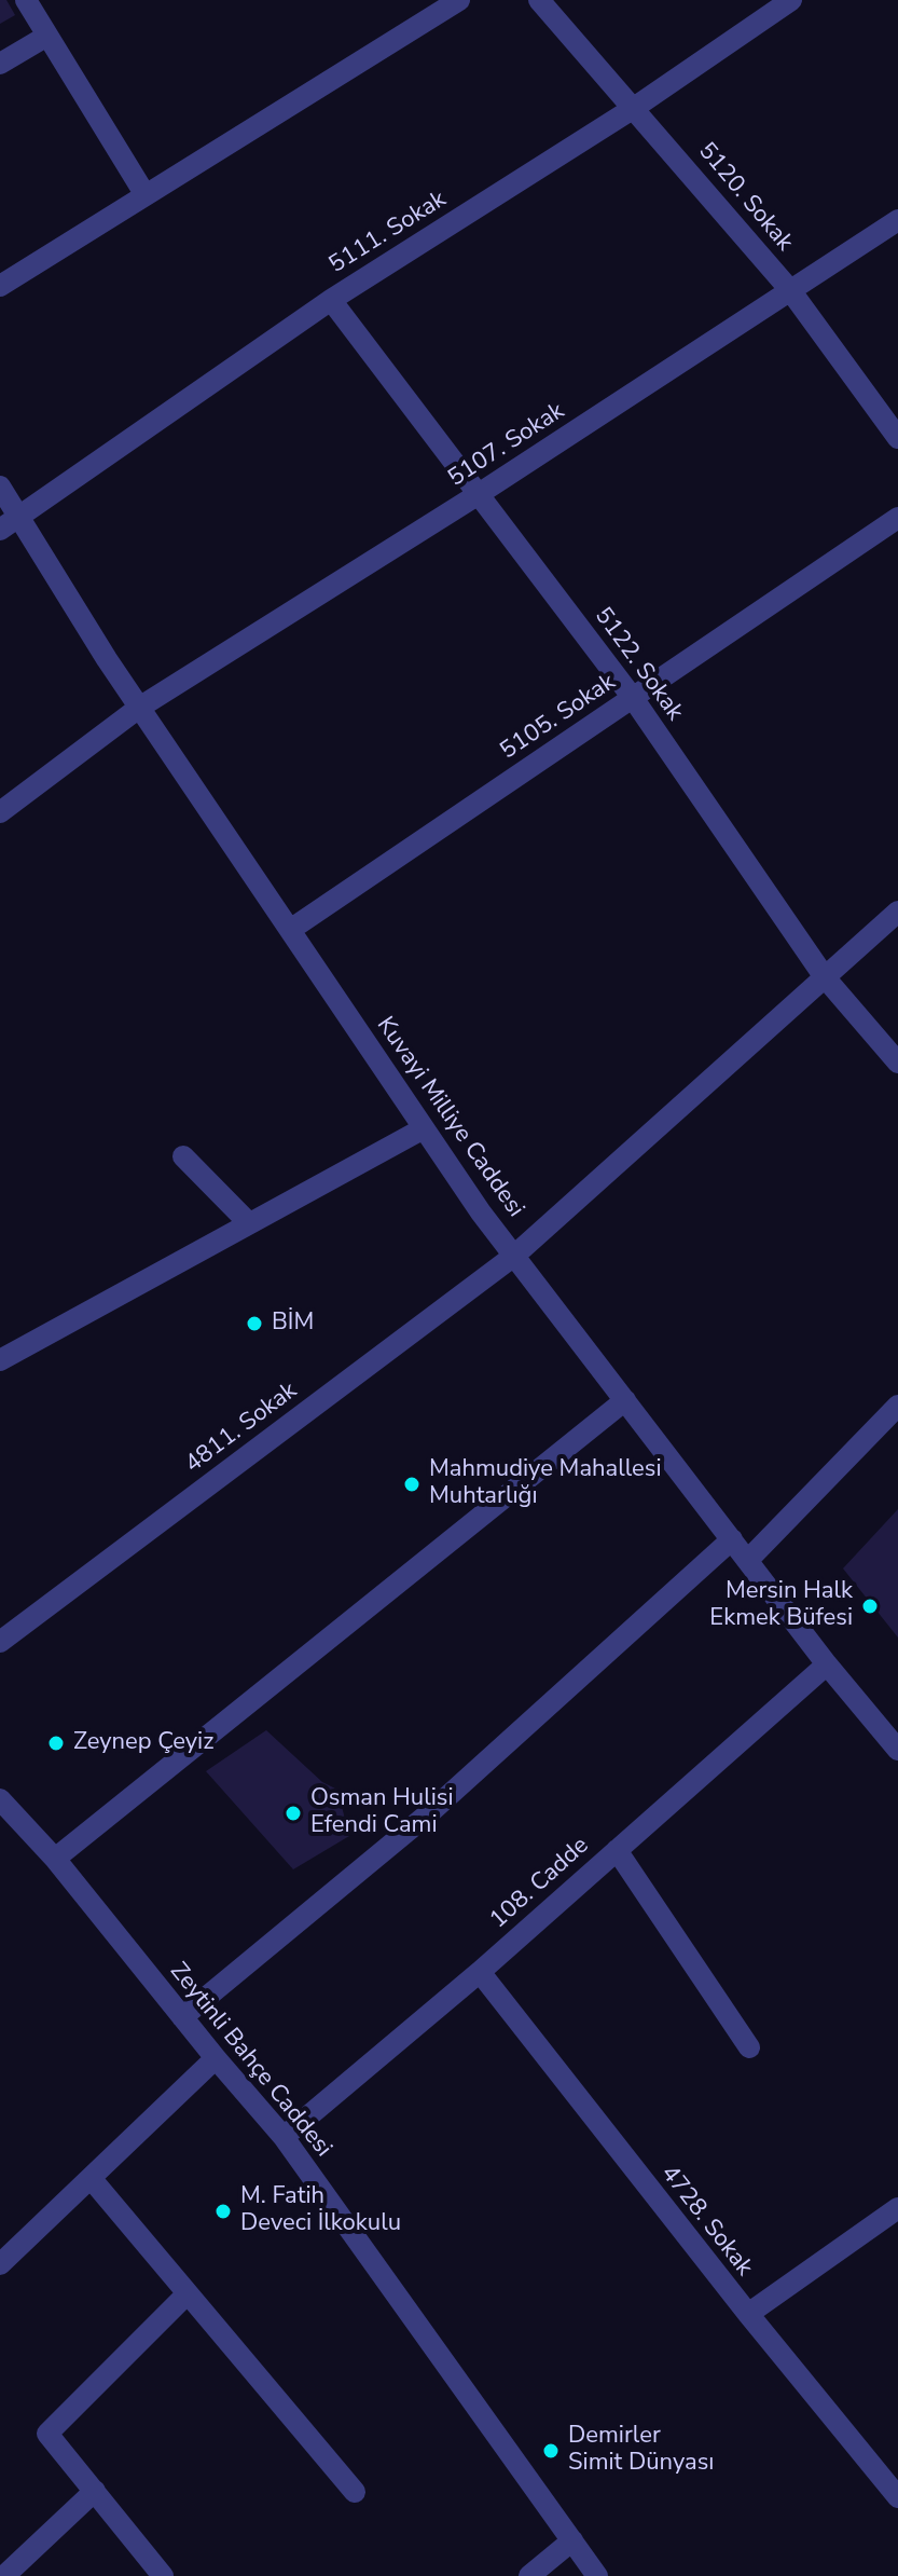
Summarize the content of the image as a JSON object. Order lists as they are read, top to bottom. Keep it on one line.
{"streets":{"street":["5120. Sokak","5111. Sokak","5107. Sokak","5122. Sokak","5105. Sokak","Kuvayi Milliye Caddesi","4811. Sokak","108. Cadde","Zeytinli Bahçe Caddesi","4728. Sokak"]},"crossings":[["5120. Sokak","5111. Sokak"],["5120. Sokak","5107. Sokak"],["5111. Sokak","5122. Sokak"],["5111. Sokak","Kuvayi Milliye Caddesi"],["5107. Sokak","5122. Sokak"],["5107. Sokak","Kuvayi Milliye Caddesi"],["5122. Sokak","5105. Sokak"],["5122. Sokak","4811. Sokak"],["5105. Sokak","Kuvayi Milliye Caddesi"],["Kuvayi Milliye Caddesi","4811. Sokak"],["Kuvayi Milliye Caddesi","108. Cadde"],["108. Cadde","Zeytinli Bahçe Caddesi"],["108. Cadde","4728. Sokak"]],"places":["BİM","Mahmudiye Mahallesi Muhtarlığı","Mersin Halk Ekmek Büfesi","Zeynep Çeyiz","Osman Hulisi Efendi Cami","M. Fatih Deveci İlkokulu","Demirler Simit Dünyası"]}
